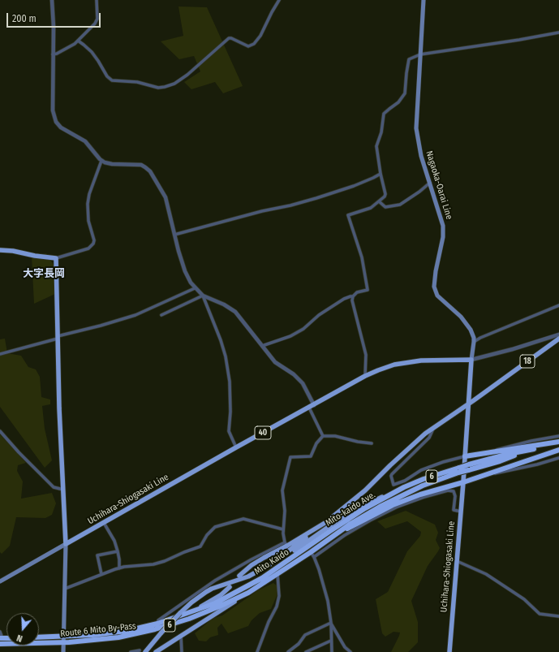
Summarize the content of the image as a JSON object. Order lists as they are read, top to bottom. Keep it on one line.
{"streets":{"highway":["6","Mito-kaido Ave.","Route 6 Mito By-Pass"],"main road":["Nagaoka-Oarai Line","18","40","Uchihara-Shiogasaki Line"]},"crossings":[["Nagaoka-Oarai Line","Uchihara-Shiogasaki Line"],["18","Uchihara-Shiogasaki Line"],["6","Mito-kaido Ave."],["Mito-kaido Ave.","Route 6 Mito By-Pass"]],"districts":["大字長岡"],"scale_bar":"200 m","north":"bottom"}
